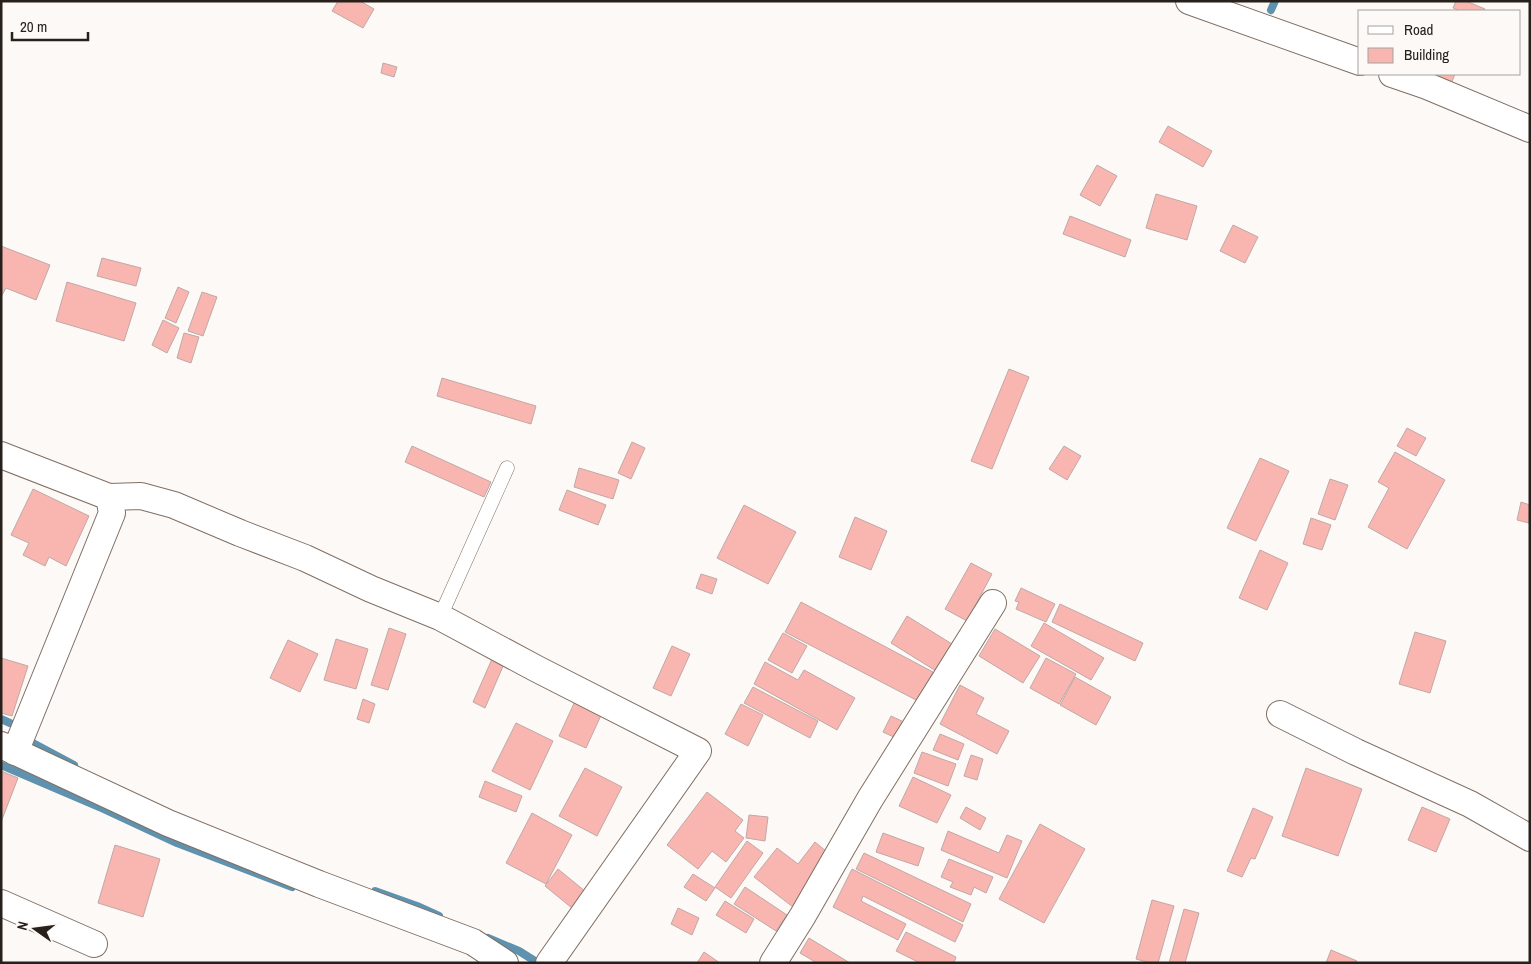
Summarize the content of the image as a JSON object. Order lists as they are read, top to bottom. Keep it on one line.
{"legend":["Road","Building"],"scale_bar":"20 m","north":"left"}
